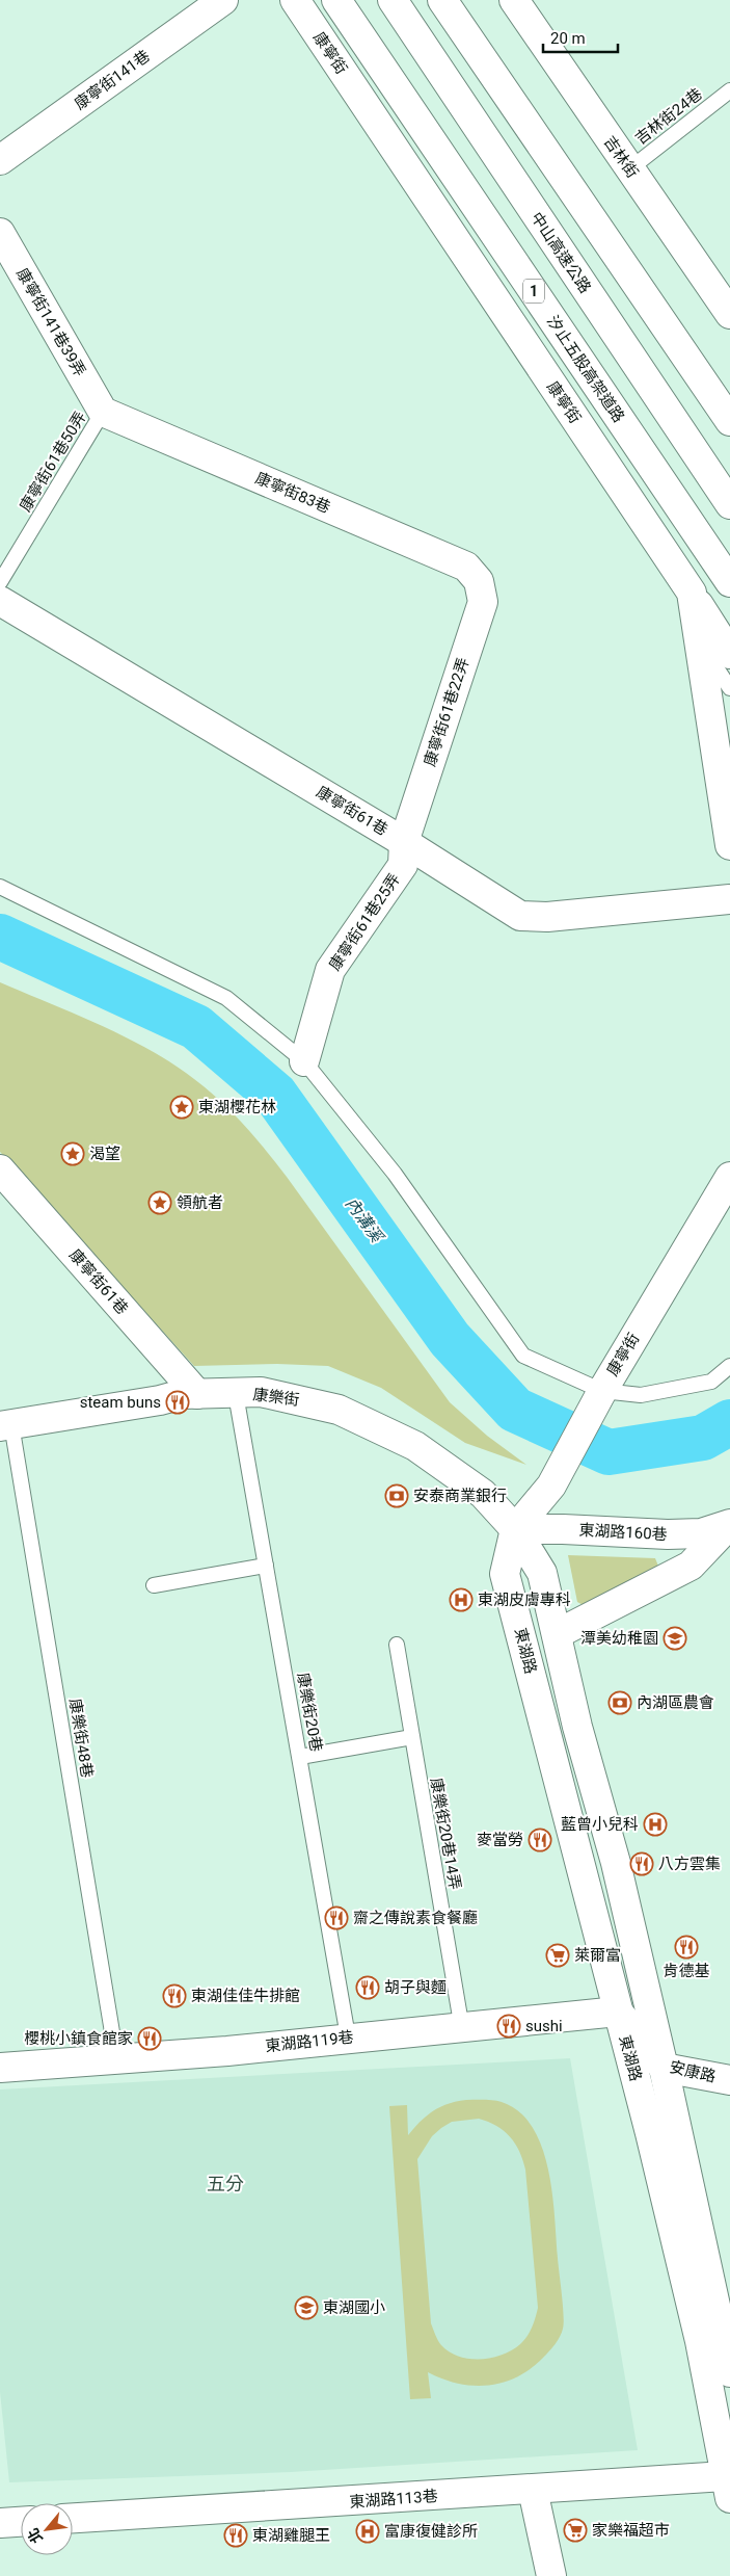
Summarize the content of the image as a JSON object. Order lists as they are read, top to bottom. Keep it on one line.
{"streets":{"main road":["康寧街","康寧街141巷","吉林街","中山高速公路","1","康寧街141巷39弄","汐止五股高架道路","康寧街83巷","康寧街61巷22弄","康寧街61巷","康寧街61巷25弄","康樂街","東湖路160巷","東湖路","東湖路119巷","安康路","東湖路113巷"],"lane":["吉林街24巷","康寧街61巷50弄","康樂街20巷","康樂街48巷","康樂街20巷14弄"]},"crossings":[["康寧街","康樂街"],["康寧街","東湖路160巷"],["康寧街","東湖路"],["吉林街24巷","吉林街"],["康寧街141巷39弄","康寧街61巷50弄"],["康寧街141巷39弄","康寧街83巷"],["康寧街61巷50弄","康寧街83巷"],["康寧街83巷","康寧街61巷22弄"],["康寧街61巷22弄","康寧街61巷"],["康寧街61巷22弄","康寧街61巷25弄"],["康寧街61巷","康寧街61巷25弄"],["康寧街61巷","康樂街"],["康樂街","東湖路160巷"],["康樂街","東湖路"],["康樂街","康樂街20巷"],["康樂街","康樂街48巷"],["東湖路160巷","東湖路"],["東湖路","東湖路119巷"],["東湖路","安康路"],["東湖路","東湖路113巷"],["康樂街20巷","東湖路119巷"],["康樂街48巷","東湖路119巷"],["康樂街20巷14弄","東湖路119巷"],["東湖路119巷","安康路"]],"districts":["五分"],"water":["內溝溪"],"places":{"place":["東湖櫻花林","渴望","領航者"],"restaurant":["steam buns","麥當勞","八方雲集","齋之傳說素食餐廳","肯德基","胡子與麵","東湖佳佳牛排館","sushi","櫻桃小鎮食館家","東湖雞腿王"],"bank":["安泰商業銀行","內湖區農會"],"hospital":["東湖皮膚專科","藍曾小兒科","富康復健診所"],"school or university":["潭美幼稚園","東湖國小"],"supermarket":["萊爾富","家樂福超市"]},"scale_bar":"20 m","north":"bottom left"}
